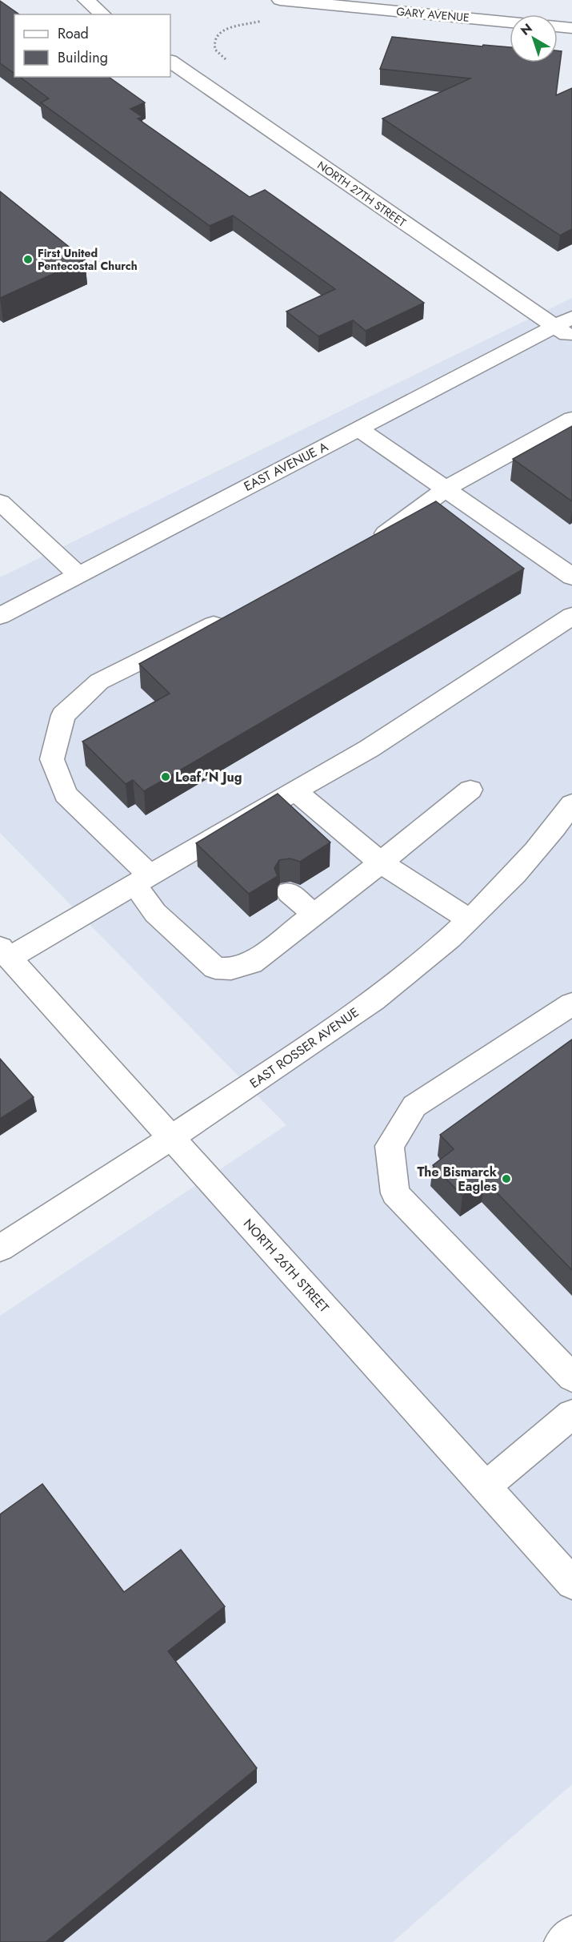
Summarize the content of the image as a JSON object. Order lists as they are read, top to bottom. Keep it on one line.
{"streets":{"street":["GARY AVENUE","NORTH 27TH STREET","EAST AVENUE A","EAST ROSSER AVENUE","NORTH 26TH STREET"]},"crossings":[["NORTH 27TH STREET","EAST AVENUE A"],["EAST ROSSER AVENUE","NORTH 26TH STREET"]],"places":["First United Pentecostal Church","Loaf 'N Jug","The Bismarck Eagles"],"legend":["Road","Building"],"north":"top left"}
